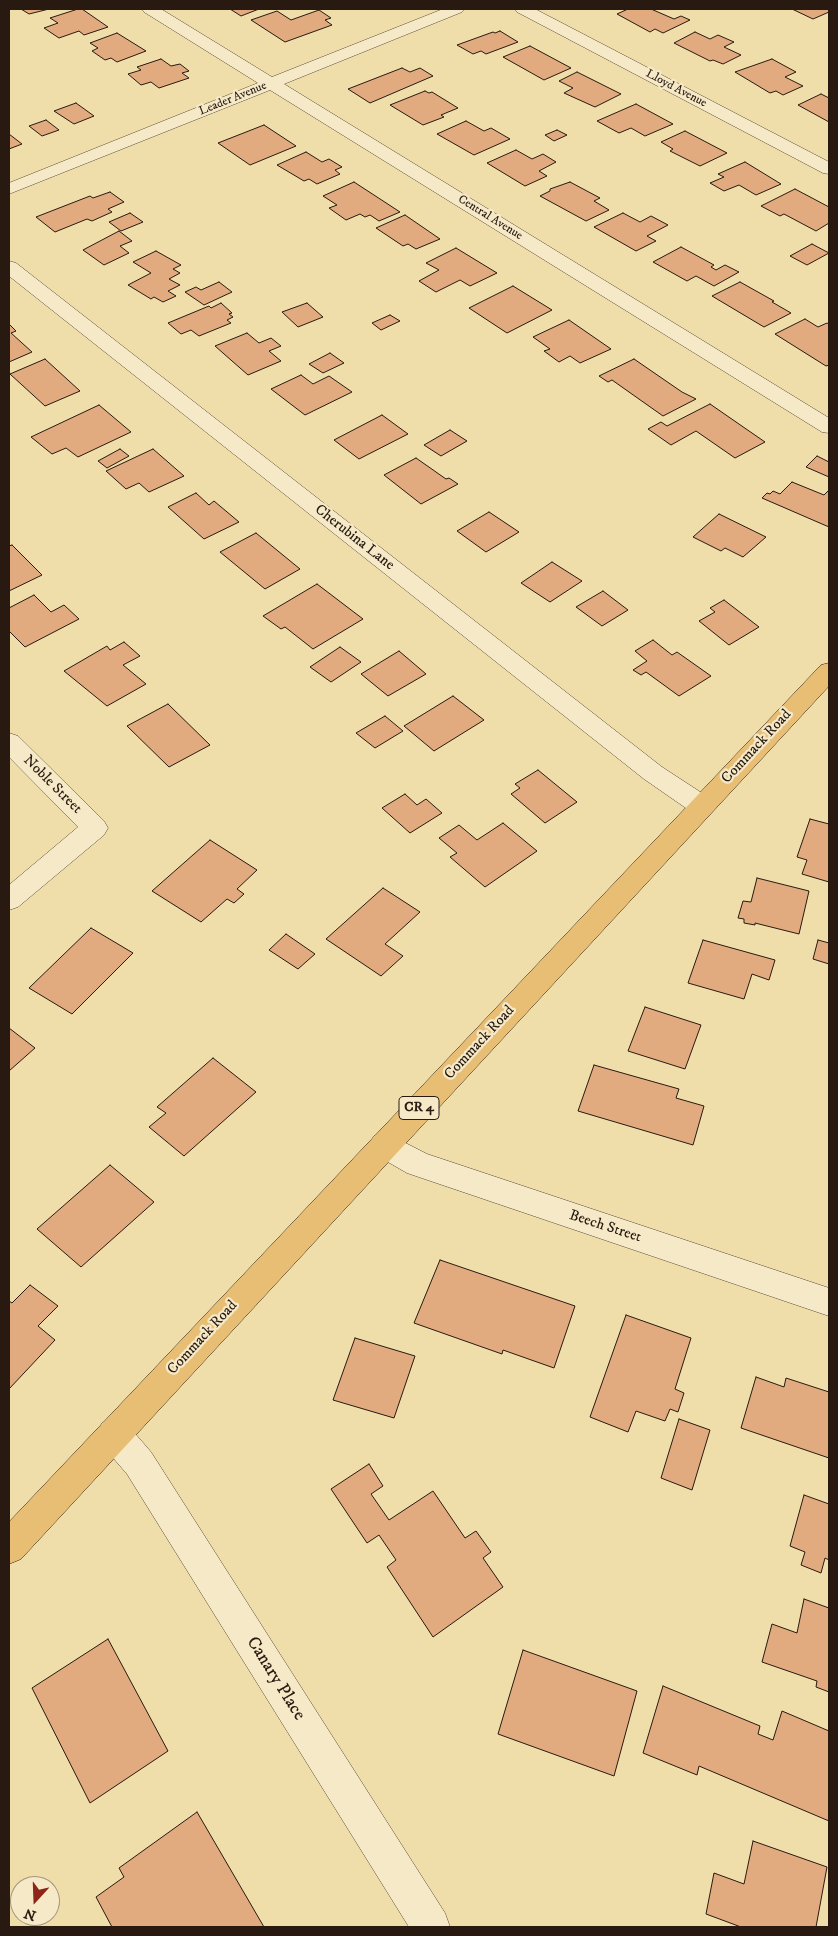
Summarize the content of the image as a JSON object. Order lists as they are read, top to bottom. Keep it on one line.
{"streets":{"main road":["Commack Road","CR 4"],"street":["Lloyd Avenue","Leader Avenue","Central Avenue","Cherubina Lane","Noble Street","Beech Street","Canary Place"]},"crossings":[["Leader Avenue","Central Avenue"],["Cherubina Lane","Commack Road"],["Commack Road","Beech Street"],["Commack Road","Canary Place"]],"north":"bottom"}
